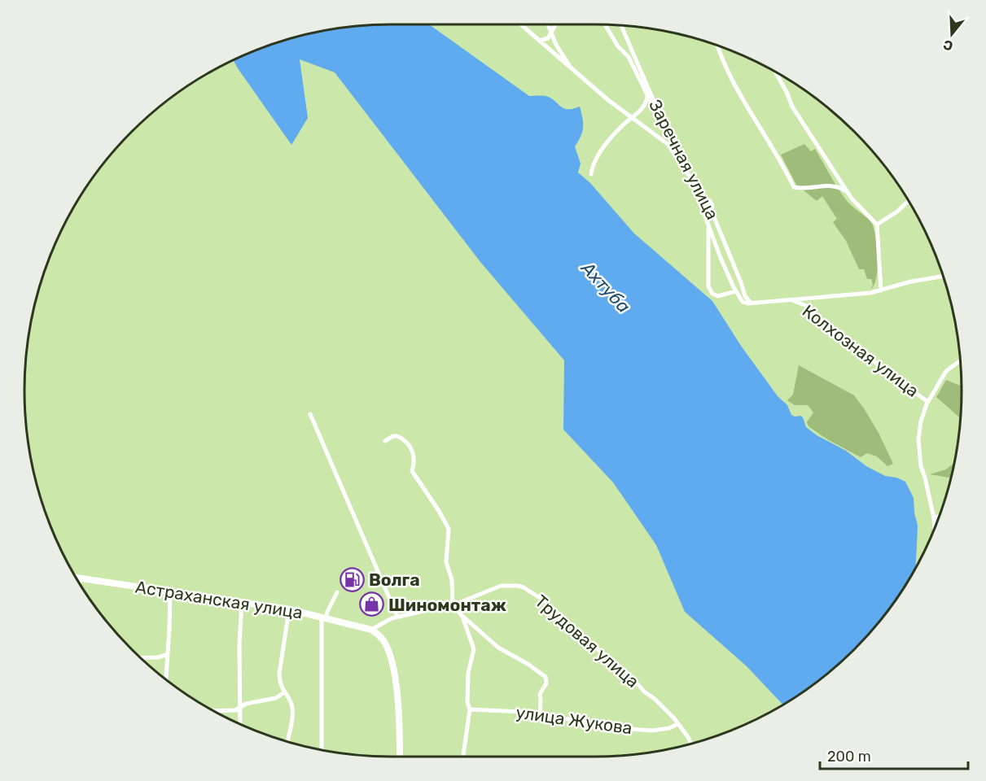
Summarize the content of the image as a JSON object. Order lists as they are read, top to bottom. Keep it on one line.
{"streets":{"main road":["Астраханская улица"],"street":["Заречная улица","Колхозная улица","Трудовая улица","улица Жукова"]},"crossings":[["Заречная улица","Колхозная улица"],["Астраханская улица","Трудовая улица"],["Трудовая улица","улица Жукова"]],"water":["Ахтуба"],"places":{"fuel station":["Волга"],"shop":["Шиномонтаж"]},"scale_bar":"200 m","north":"bottom"}
